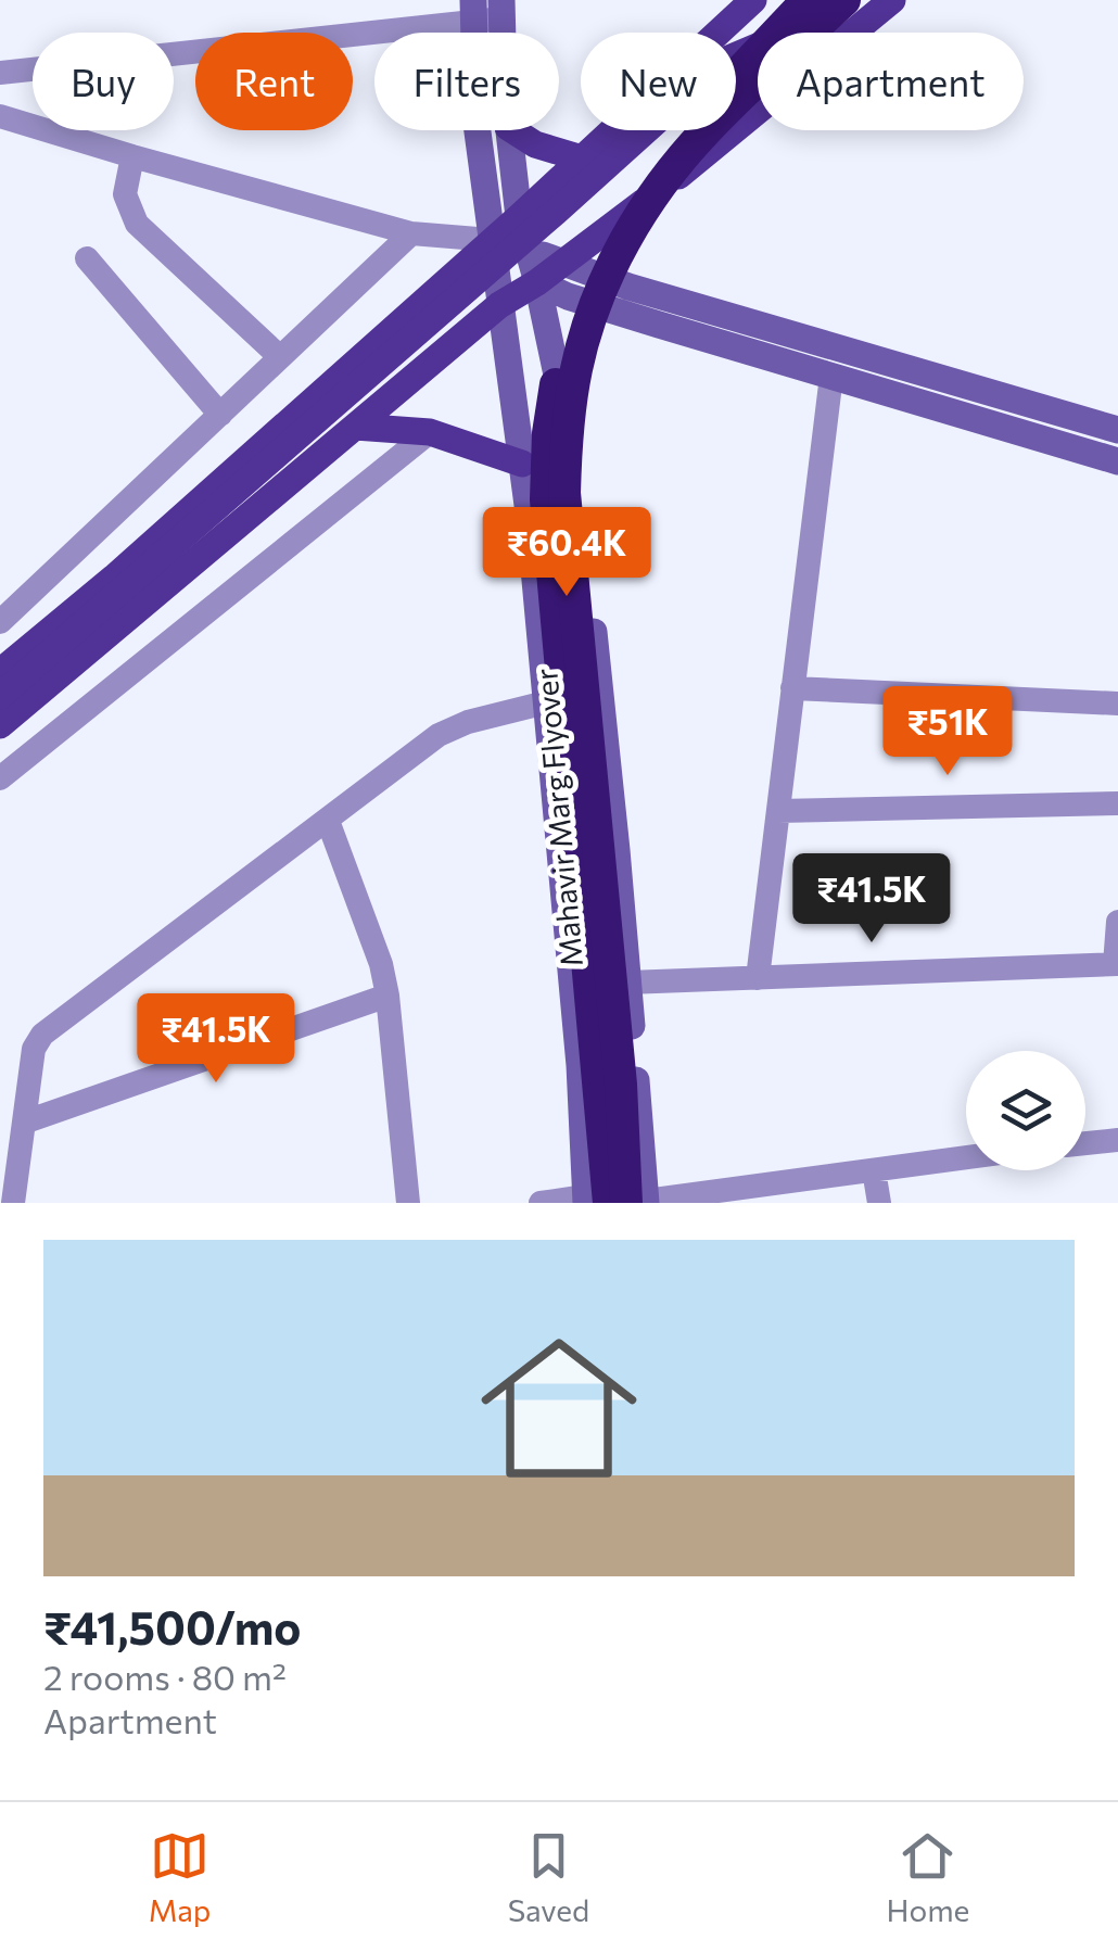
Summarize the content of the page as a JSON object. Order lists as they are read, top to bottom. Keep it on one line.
{"streets":{"highway":["Mahavir Marg Flyover"]},"page":{"chip":["Buy","Rent","Filters","New","Apartment"],"price":["₹60.4K","₹51K","₹41.5K","₹41.5K"],"list":[{"name":"₹41,500/mo","note":"2 rooms · 80 m² · Apartment"}],"tabs":["Map","Saved","Home"]}}
